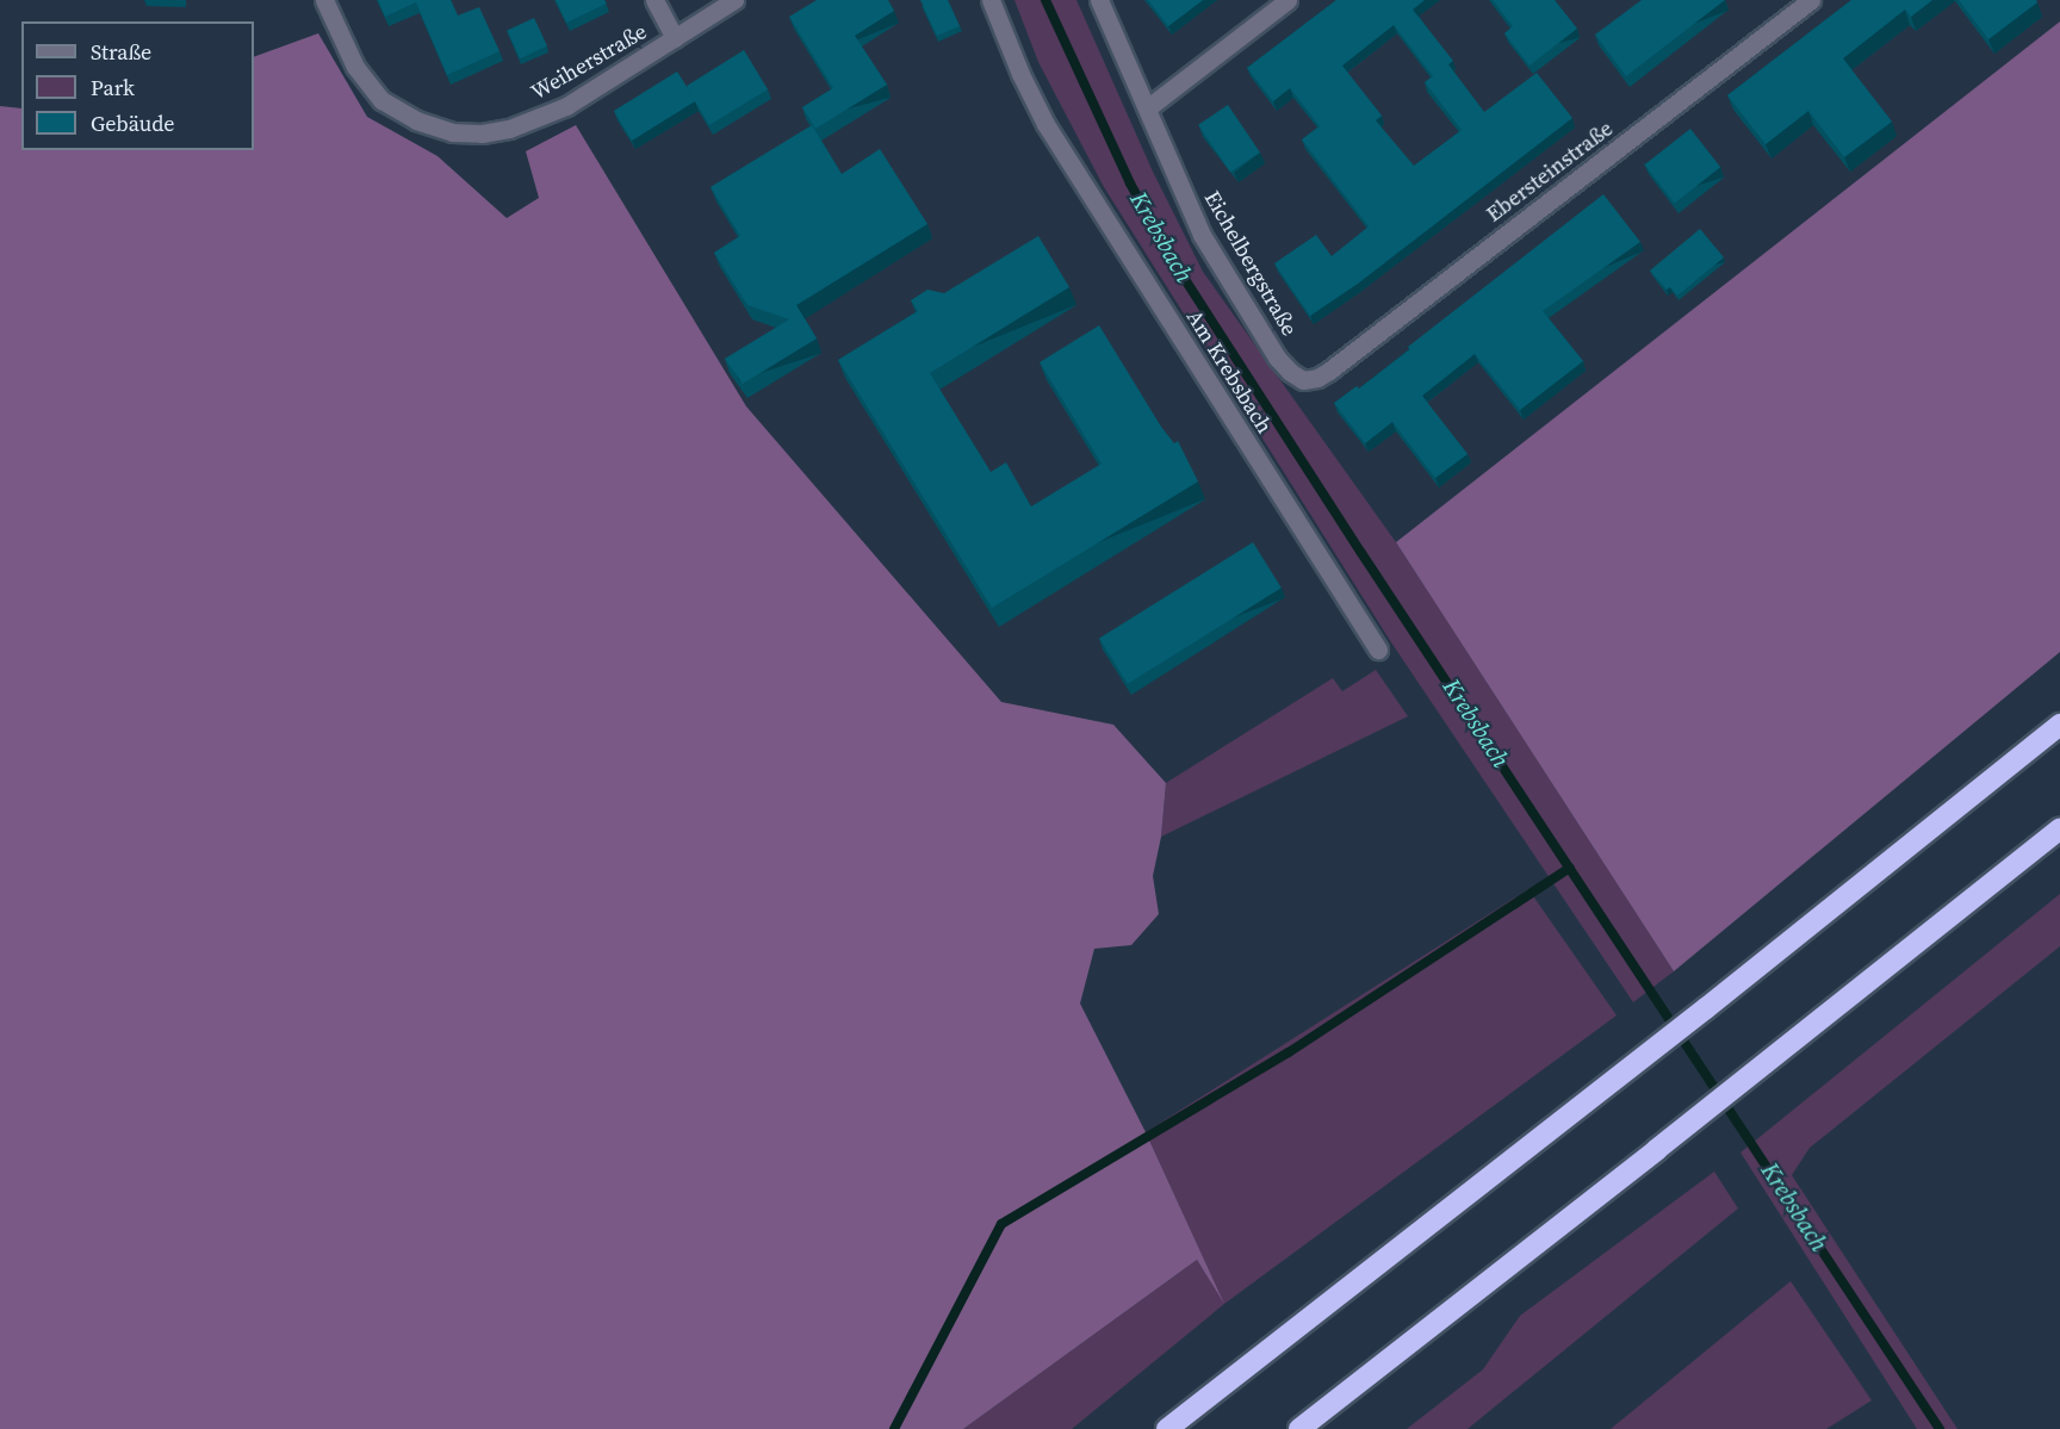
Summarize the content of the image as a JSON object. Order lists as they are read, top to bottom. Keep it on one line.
{"streets":{"street":["Weiherstraße","Ebersteinstraße","Eichelbergstraße","Am Krebsbach"]},"crossings":[["Ebersteinstraße","Eichelbergstraße"]],"water":["Krebsbach"],"legend":["Straße","Park","Gebäude"]}
